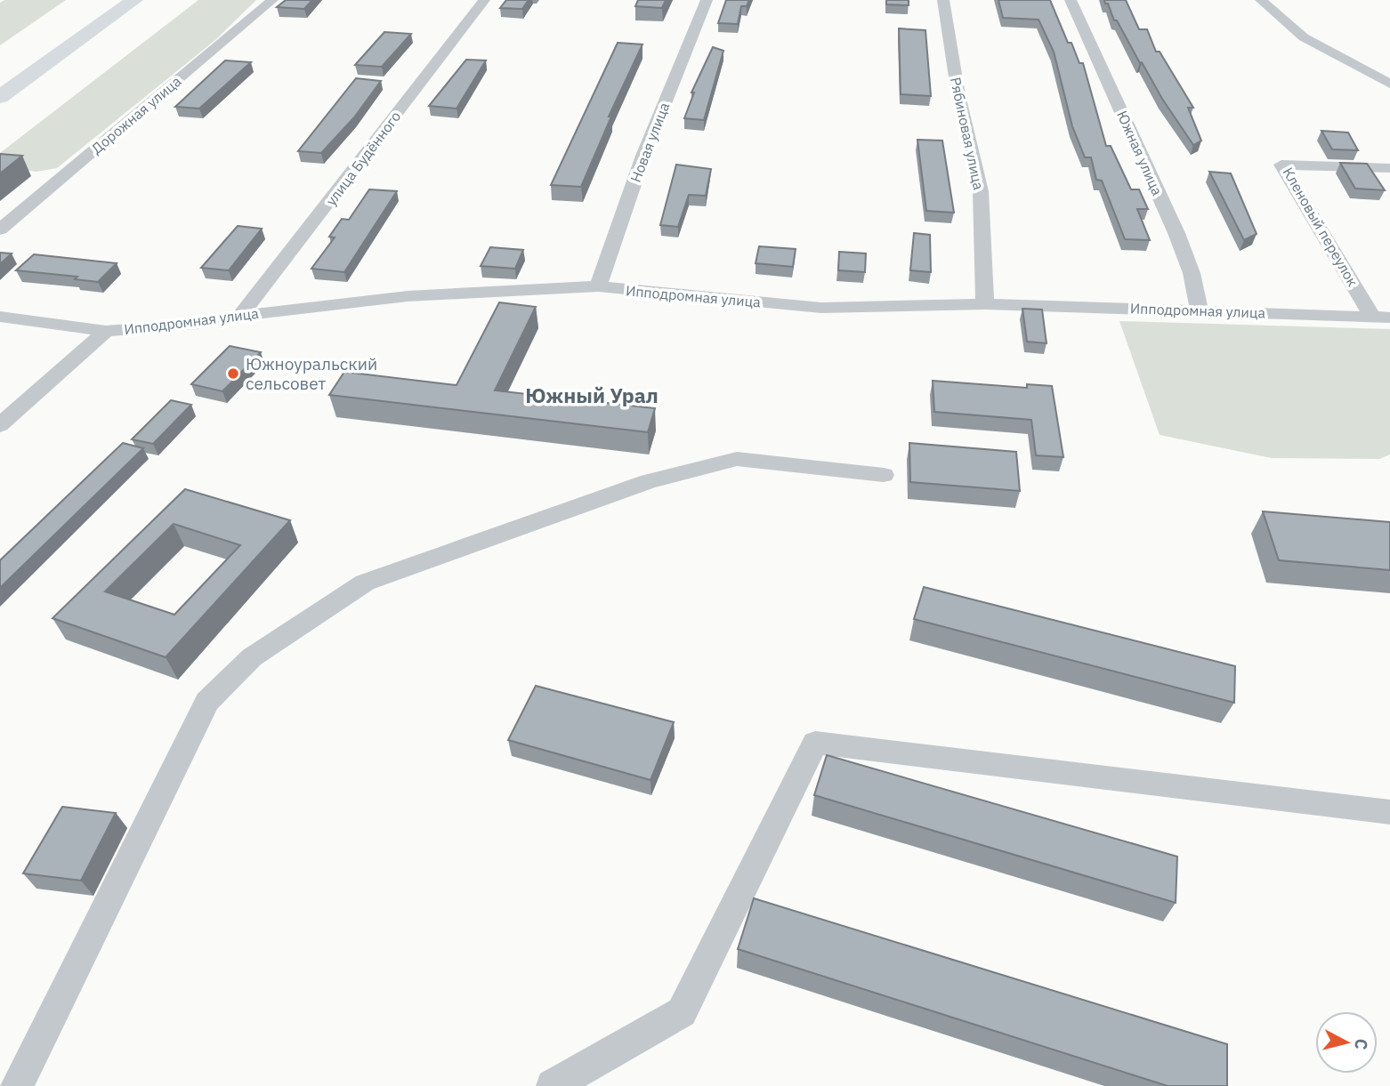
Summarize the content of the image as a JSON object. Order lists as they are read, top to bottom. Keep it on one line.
{"streets":{"street":["Дорожная улица","Рябиновая улица","Новая улица","Южная улица","улица Будённого","Кленовый переулок","Ипподромная улица"]},"crossings":[["Рябиновая улица","Ипподромная улица"],["Новая улица","Ипподромная улица"],["Южная улица","Ипподромная улица"],["улица Будённого","Ипподромная улица"],["Кленовый переулок","Ипподромная улица"]],"districts":["Южный Урал"],"places":["Южноуральский сельсовет"],"north":"right"}
